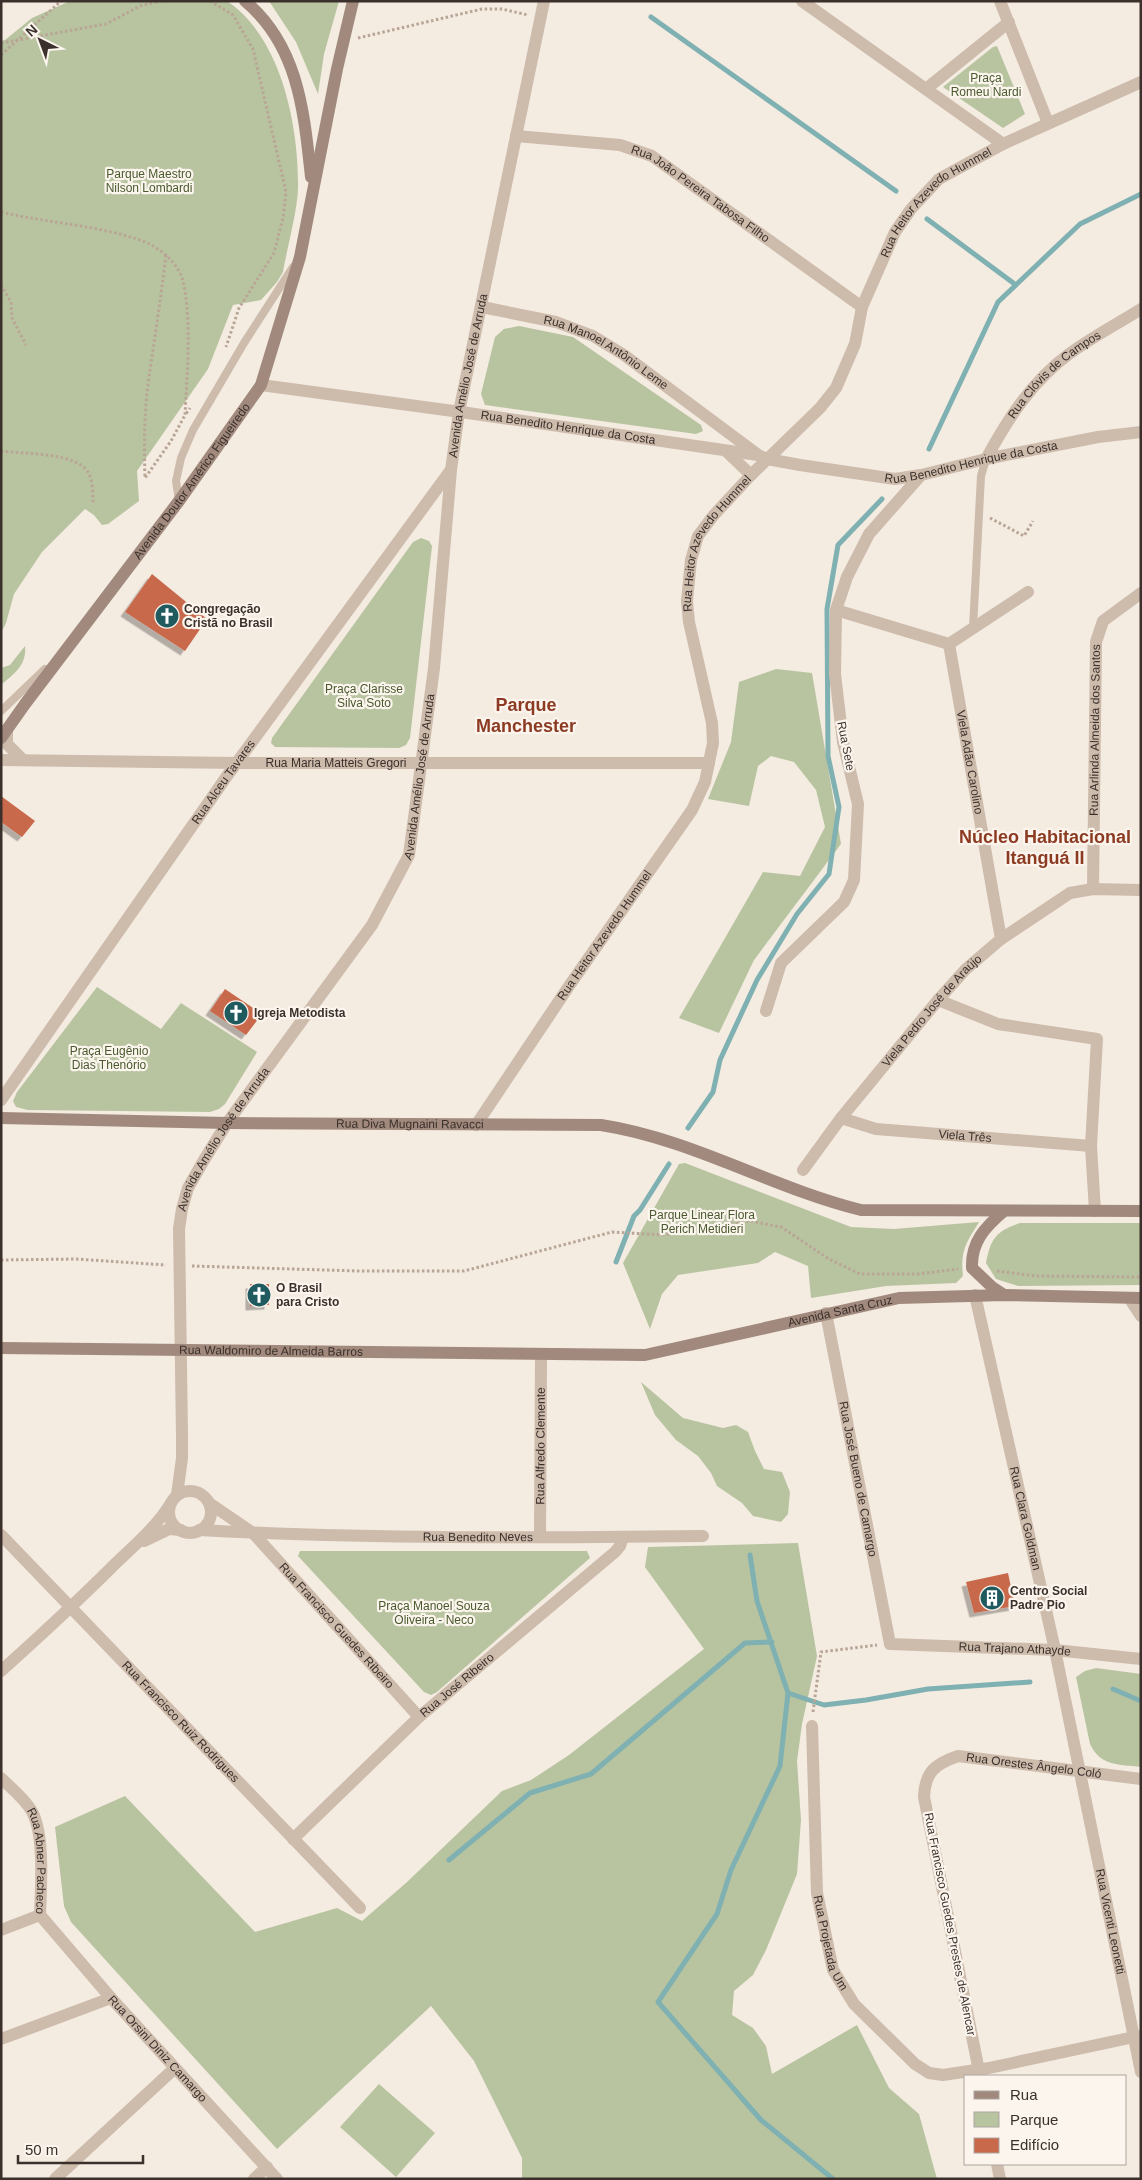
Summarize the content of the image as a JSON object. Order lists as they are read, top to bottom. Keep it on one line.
{"streets":{"main road":["Avenida Doutor Américo Figueiredo","Rua Diva Mugnaini Ravacci","Avenida Santa Cruz","Rua Waldomiro de Almeida Barros"],"street":["Rua João Pereira Tabosa Filho","Rua Heitor Azevedo Hummel","Rua Manoel Antônio Leme","Avenida Amélio José de Arruda","Rua Clóvis de Campos","Rua Benedito Henrique da Costa","Rua Arlinda Almeida dos Santos","Rua Sete","Viela Adão Carolino","Rua Maria Matteis Gregori","Rua Alceu Tavares","Viela Pedro José de Araújo","Viela Três","Rua Alfredo Clemente","Rua José Bueno de Camargo","Rua Clara Goldman","Rua Benedito Neves","Rua Francisco Guedes Ribeiro","Rua Trajano Athayde","Rua José Ribeiro","Rua Francisco Ruiz Rodrigues","Rua Orestes Ângelo Coló","Rua Abner Pacheco","Rua Vicenti Leonetti","Rua Francisco Guedes Prestes de Alencar","Rua Projetada Um","Rua Orsini Diniz Camargo"]},"crossings":[["Rua João Pereira Tabosa Filho","Rua Heitor Azevedo Hummel"],["Rua João Pereira Tabosa Filho","Avenida Amélio José de Arruda"],["Rua Heitor Azevedo Hummel","Rua Manoel Antônio Leme"],["Rua Heitor Azevedo Hummel","Rua Benedito Henrique da Costa"],["Rua Heitor Azevedo Hummel","Rua Maria Matteis Gregori"],["Rua Heitor Azevedo Hummel","Rua Diva Mugnaini Ravacci"],["Rua Manoel Antônio Leme","Avenida Amélio José de Arruda"],["Rua Manoel Antônio Leme","Rua Benedito Henrique da Costa"],["Avenida Amélio José de Arruda","Rua Benedito Henrique da Costa"],["Avenida Amélio José de Arruda","Rua Maria Matteis Gregori"],["Avenida Amélio José de Arruda","Rua Alceu Tavares"],["Avenida Amélio José de Arruda","Rua Diva Mugnaini Ravacci"],["Avenida Amélio José de Arruda","Rua Waldomiro de Almeida Barros"],["Avenida Amélio José de Arruda","Rua Benedito Neves"],["Rua Clóvis de Campos","Rua Benedito Henrique da Costa"],["Rua Benedito Henrique da Costa","Avenida Doutor Américo Figueiredo"],["Rua Benedito Henrique da Costa","Rua Sete"],["Rua Arlinda Almeida dos Santos","Viela Pedro José de Araújo"],["Viela Adão Carolino","Viela Pedro José de Araújo"],["Rua Maria Matteis Gregori","Rua Alceu Tavares"],["Viela Pedro José de Araújo","Viela Três"],["Avenida Santa Cruz","Rua Waldomiro de Almeida Barros"],["Avenida Santa Cruz","Rua Alfredo Clemente"],["Avenida Santa Cruz","Rua José Bueno de Camargo"],["Avenida Santa Cruz","Rua Clara Goldman"],["Rua Waldomiro de Almeida Barros","Rua Alfredo Clemente"],["Rua Alfredo Clemente","Rua Benedito Neves"],["Rua José Bueno de Camargo","Rua Trajano Athayde"],["Rua Clara Goldman","Rua Trajano Athayde"],["Rua Clara Goldman","Rua Orestes Ângelo Coló"],["Rua Clara Goldman","Rua Vicenti Leonetti"],["Rua Benedito Neves","Rua Francisco Guedes Ribeiro"],["Rua Benedito Neves","Rua José Ribeiro"],["Rua Francisco Guedes Ribeiro","Rua José Ribeiro"],["Rua José Ribeiro","Rua Francisco Ruiz Rodrigues"],["Rua Orestes Ângelo Coló","Rua Vicenti Leonetti"],["Rua Orestes Ângelo Coló","Rua Francisco Guedes Prestes de Alencar"],["Rua Abner Pacheco","Rua Orsini Diniz Camargo"],["Rua Vicenti Leonetti","Rua Projetada Um"],["Rua Francisco Guedes Prestes de Alencar","Rua Projetada Um"]],"districts":["Parque Manchester","Núcleo Habitacional Itanguá II"],"parks":["Praça Romeu Nardi","Parque Maestro Nilson Lombardi","Praça Clarisse Silva Soto","Praça Eugênio Dias Thenório","Parque Linear Flora Perich Metidieri","Praça Manoel Souza Oliveira - Neco"],"places":{"church":["Congregação Cristã no Brasil","Igreja Metodista","O Brasil para Cristo"],"building":["Centro Social Padre Pio"]},"legend":["Rua","Parque","Edifício"],"scale_bar":"50 m","north":"top left"}
